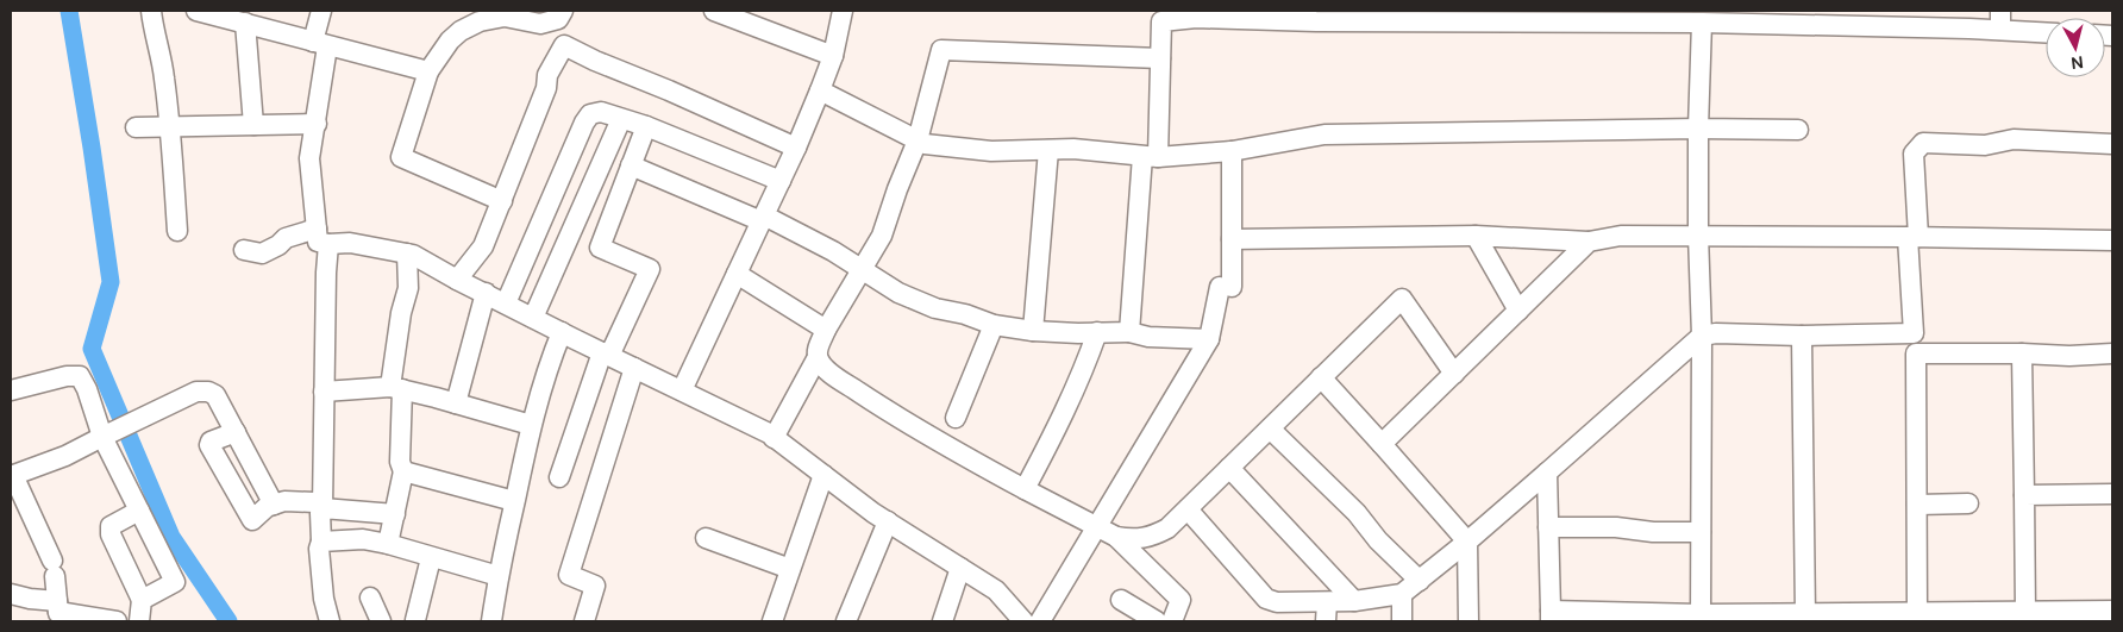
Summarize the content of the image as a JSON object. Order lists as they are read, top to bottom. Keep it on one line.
{"north":"bottom"}
